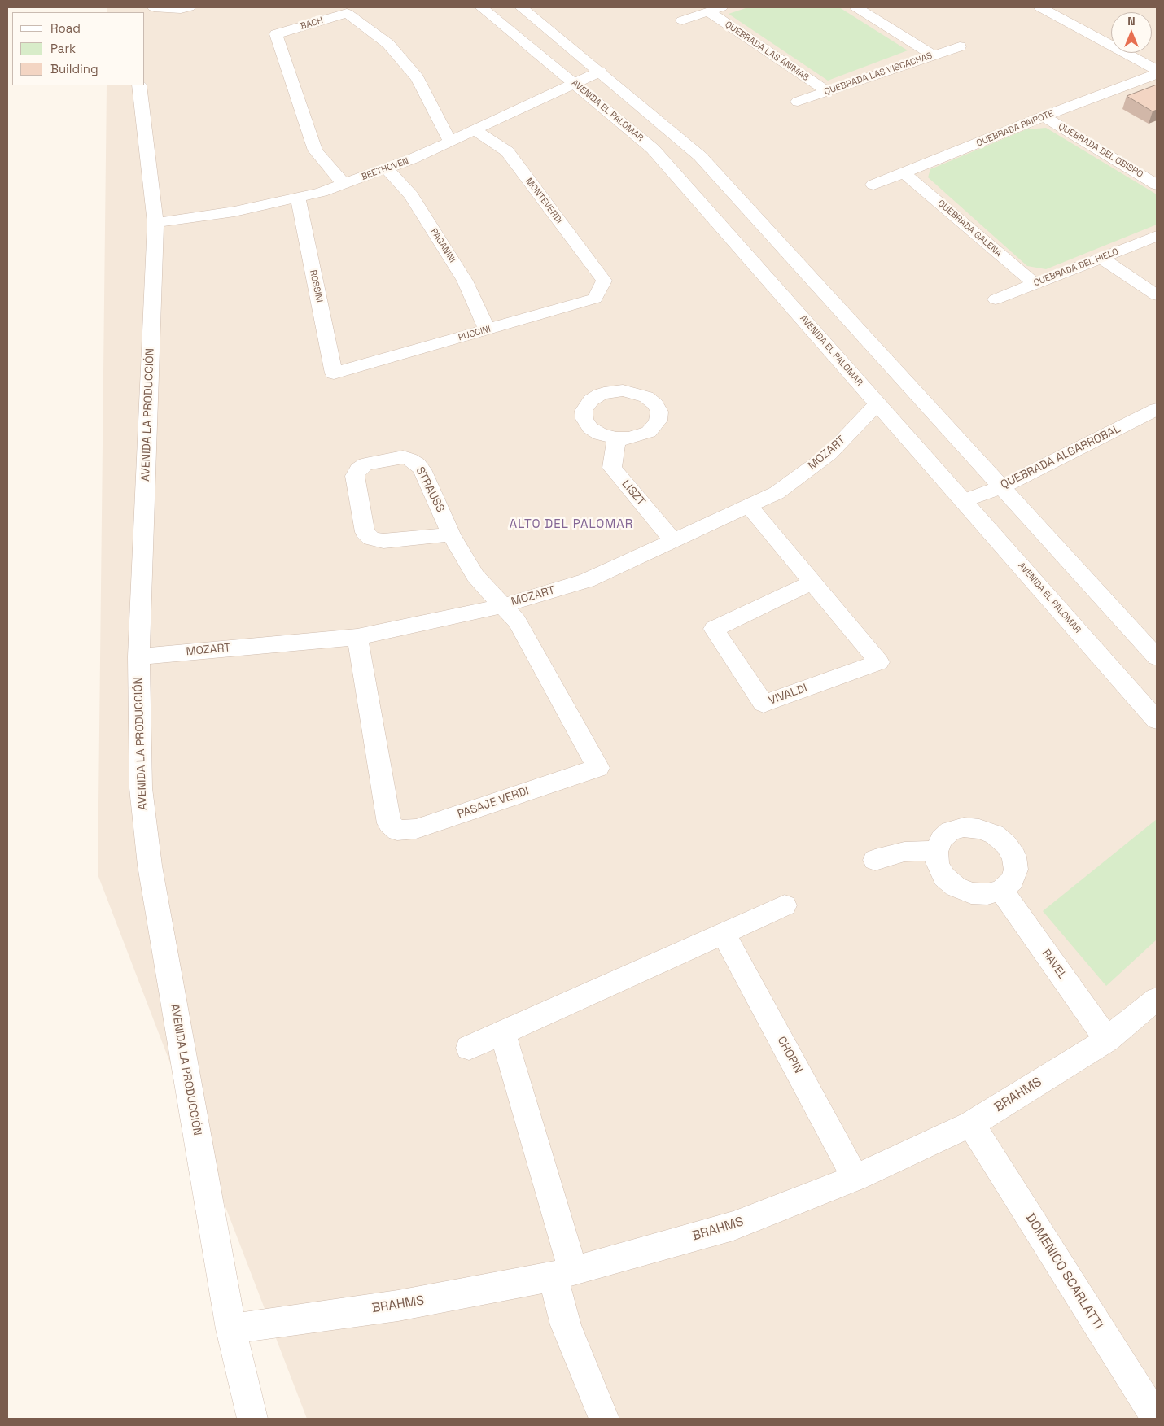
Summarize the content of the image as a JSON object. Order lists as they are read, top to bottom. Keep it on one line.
{"streets":{"street":["BACH","QUEBRADA LAS ÁNIMAS","QUEBRADA LAS VISCACHAS","AVENIDA EL PALOMAR","QUEBRADA PAIPOTE","QUEBRADA DEL OBISPO","BEETHOVEN","MONTEVERDI","QUEBRADA GALENA","PAGANINI","QUEBRADA DEL HIELO","ROSSINI","PUCCINI","AVENIDA LA PRODUCCIÓN","MOZART","QUEBRADA ALGARROBAL","STRAUSS","LISZT","VIVALDI","PASAJE VERDI","RAVEL","CHOPIN","BRAHMS","DOMENICO SCARLATTI"]},"crossings":[["BACH","BEETHOVEN"],["QUEBRADA LAS ÁNIMAS","QUEBRADA LAS VISCACHAS"],["AVENIDA EL PALOMAR","BEETHOVEN"],["AVENIDA EL PALOMAR","MOZART"],["AVENIDA EL PALOMAR","QUEBRADA ALGARROBAL"],["QUEBRADA PAIPOTE","QUEBRADA DEL OBISPO"],["QUEBRADA PAIPOTE","QUEBRADA GALENA"],["BEETHOVEN","MONTEVERDI"],["BEETHOVEN","PAGANINI"],["BEETHOVEN","ROSSINI"],["BEETHOVEN","AVENIDA LA PRODUCCIÓN"],["MONTEVERDI","PUCCINI"],["QUEBRADA GALENA","QUEBRADA DEL HIELO"],["PAGANINI","PUCCINI"],["ROSSINI","PUCCINI"],["AVENIDA LA PRODUCCIÓN","MOZART"],["AVENIDA LA PRODUCCIÓN","BRAHMS"],["MOZART","STRAUSS"],["MOZART","LISZT"],["MOZART","VIVALDI"],["MOZART","PASAJE VERDI"],["STRAUSS","PASAJE VERDI"],["RAVEL","BRAHMS"],["CHOPIN","BRAHMS"],["BRAHMS","DOMENICO SCARLATTI"]],"districts":["ALTO DEL PALOMAR"],"legend":["Road","Park","Building"],"north":"top"}
